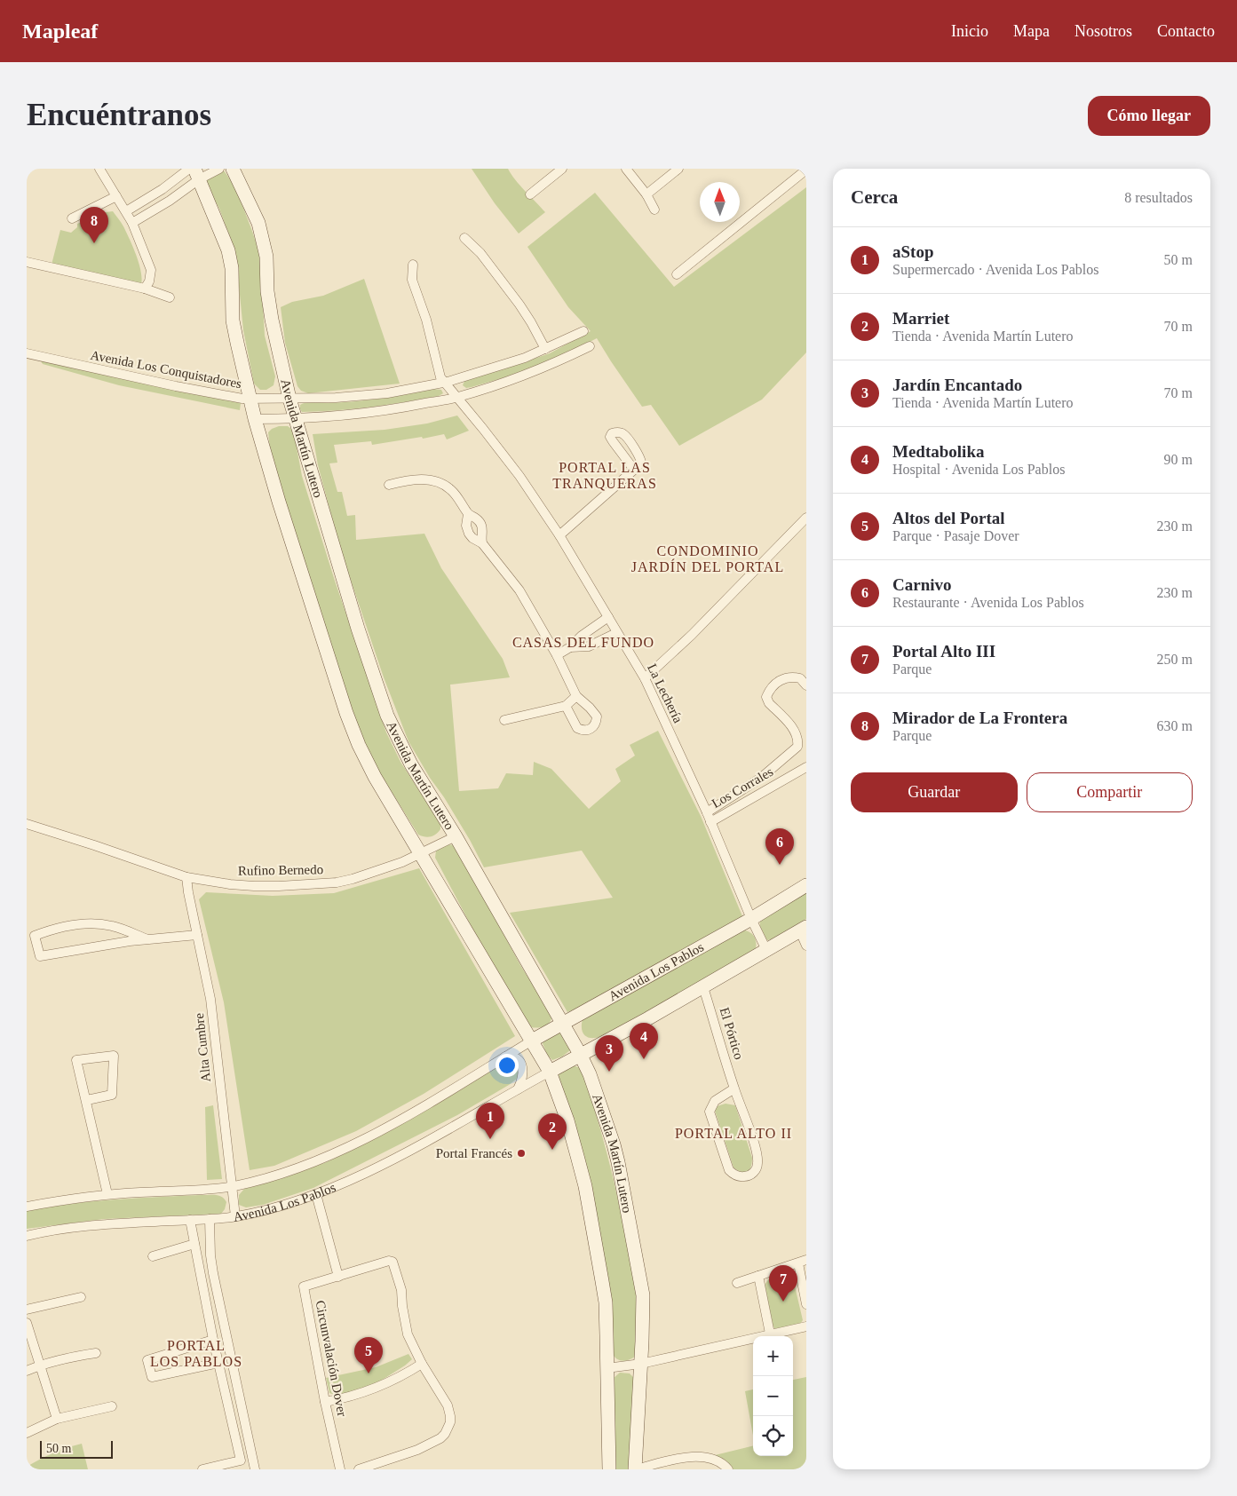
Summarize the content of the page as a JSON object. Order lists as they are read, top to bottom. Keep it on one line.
{"streets":{"street":["Avenida Los Conquistadores","Avenida Martín Lutero","La Lechería","Los Corrales","Rufino Bernedo","Avenida Los Pablos","El Pórtico","Alta Cumbre","Circunvalación Dover"]},"crossings":[["Avenida Los Conquistadores","Avenida Martín Lutero"],["Avenida Los Conquistadores","La Lechería"],["Avenida Martín Lutero","Rufino Bernedo"],["Avenida Martín Lutero","Avenida Los Pablos"],["La Lechería","Los Corrales"],["La Lechería","Avenida Los Pablos"],["Rufino Bernedo","Alta Cumbre"],["Avenida Los Pablos","El Pórtico"],["Avenida Los Pablos","Alta Cumbre"]],"districts":["PORTAL LAS TRANQUERAS","CONDOMINIO JARDÍN DEL PORTAL","CASAS DEL FUNDO","PORTAL ALTO II","PORTAL LOS PABLOS"],"places":["Portal Francés"],"scale_bar":"50 m","north":"top","page":{"header":"Mapleaf","nav":["Inicio","Mapa","Nosotros","Contacto"],"buttons":["Cómo llegar",["Guardar","Compartir"]],"title":"Encuéntranos","heading":["Cerca","8 resultados"],"pins":["8","6","4","3","1","2","7","5"],"list":[{"mark":"1","name":"aStop","note":"Supermercado · Avenida Los Pablos","value":"50 m"},{"mark":"2","name":"Marriet","note":"Tienda · Avenida Martín Lutero","value":"70 m"},{"mark":"3","name":"Jardín Encantado","note":"Tienda · Avenida Martín Lutero","value":"70 m"},{"mark":"4","name":"Medtabolika","note":"Hospital · Avenida Los Pablos","value":"90 m"},{"mark":"5","name":"Altos del Portal","note":"Parque · Pasaje Dover","value":"230 m"},{"mark":"6","name":"Carnivo","note":"Restaurante · Avenida Los Pablos","value":"230 m"},{"mark":"7","name":"Portal Alto III","note":"Parque","value":"250 m"},{"mark":"8","name":"Mirador de La Frontera","note":"Parque","value":"630 m"}],"map_buttons":["+","−"],"scale":"50 m"}}
